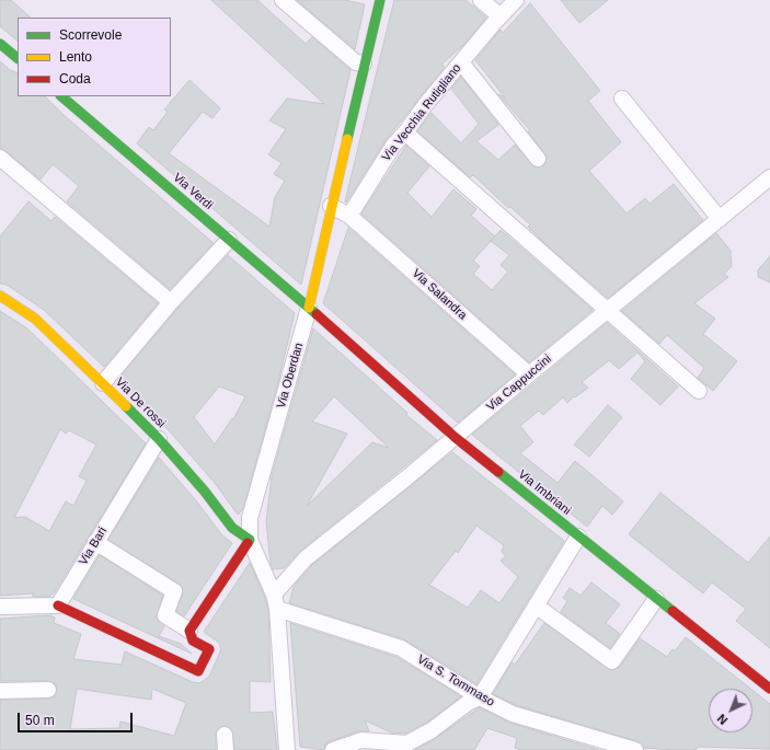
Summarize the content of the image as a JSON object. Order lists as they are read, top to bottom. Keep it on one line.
{"streets":{"street":["Via Vecchia Rutigliano","Via Verdi","Via Salandra","Via Oberdan","Via Cappuccini","Via De rossi","Via Imbriani","Via Bari","Via S. Tommaso"]},"crossings":[["Via Vecchia Rutigliano","Via Salandra"],["Via Verdi","Via Oberdan"],["Via Verdi","Via Imbriani"],["Via Salandra","Via Cappuccini"],["Via Oberdan","Via Cappuccini"],["Via Oberdan","Via De rossi"],["Via Oberdan","Via Imbriani"],["Via Oberdan","Via S. Tommaso"],["Via Cappuccini","Via Imbriani"],["Via Cappuccini","Via S. Tommaso"],["Via De rossi","Via Bari"]],"legend":["Scorrevole","Lento","Coda"],"scale_bar":"50 m","north":"bottom left"}
